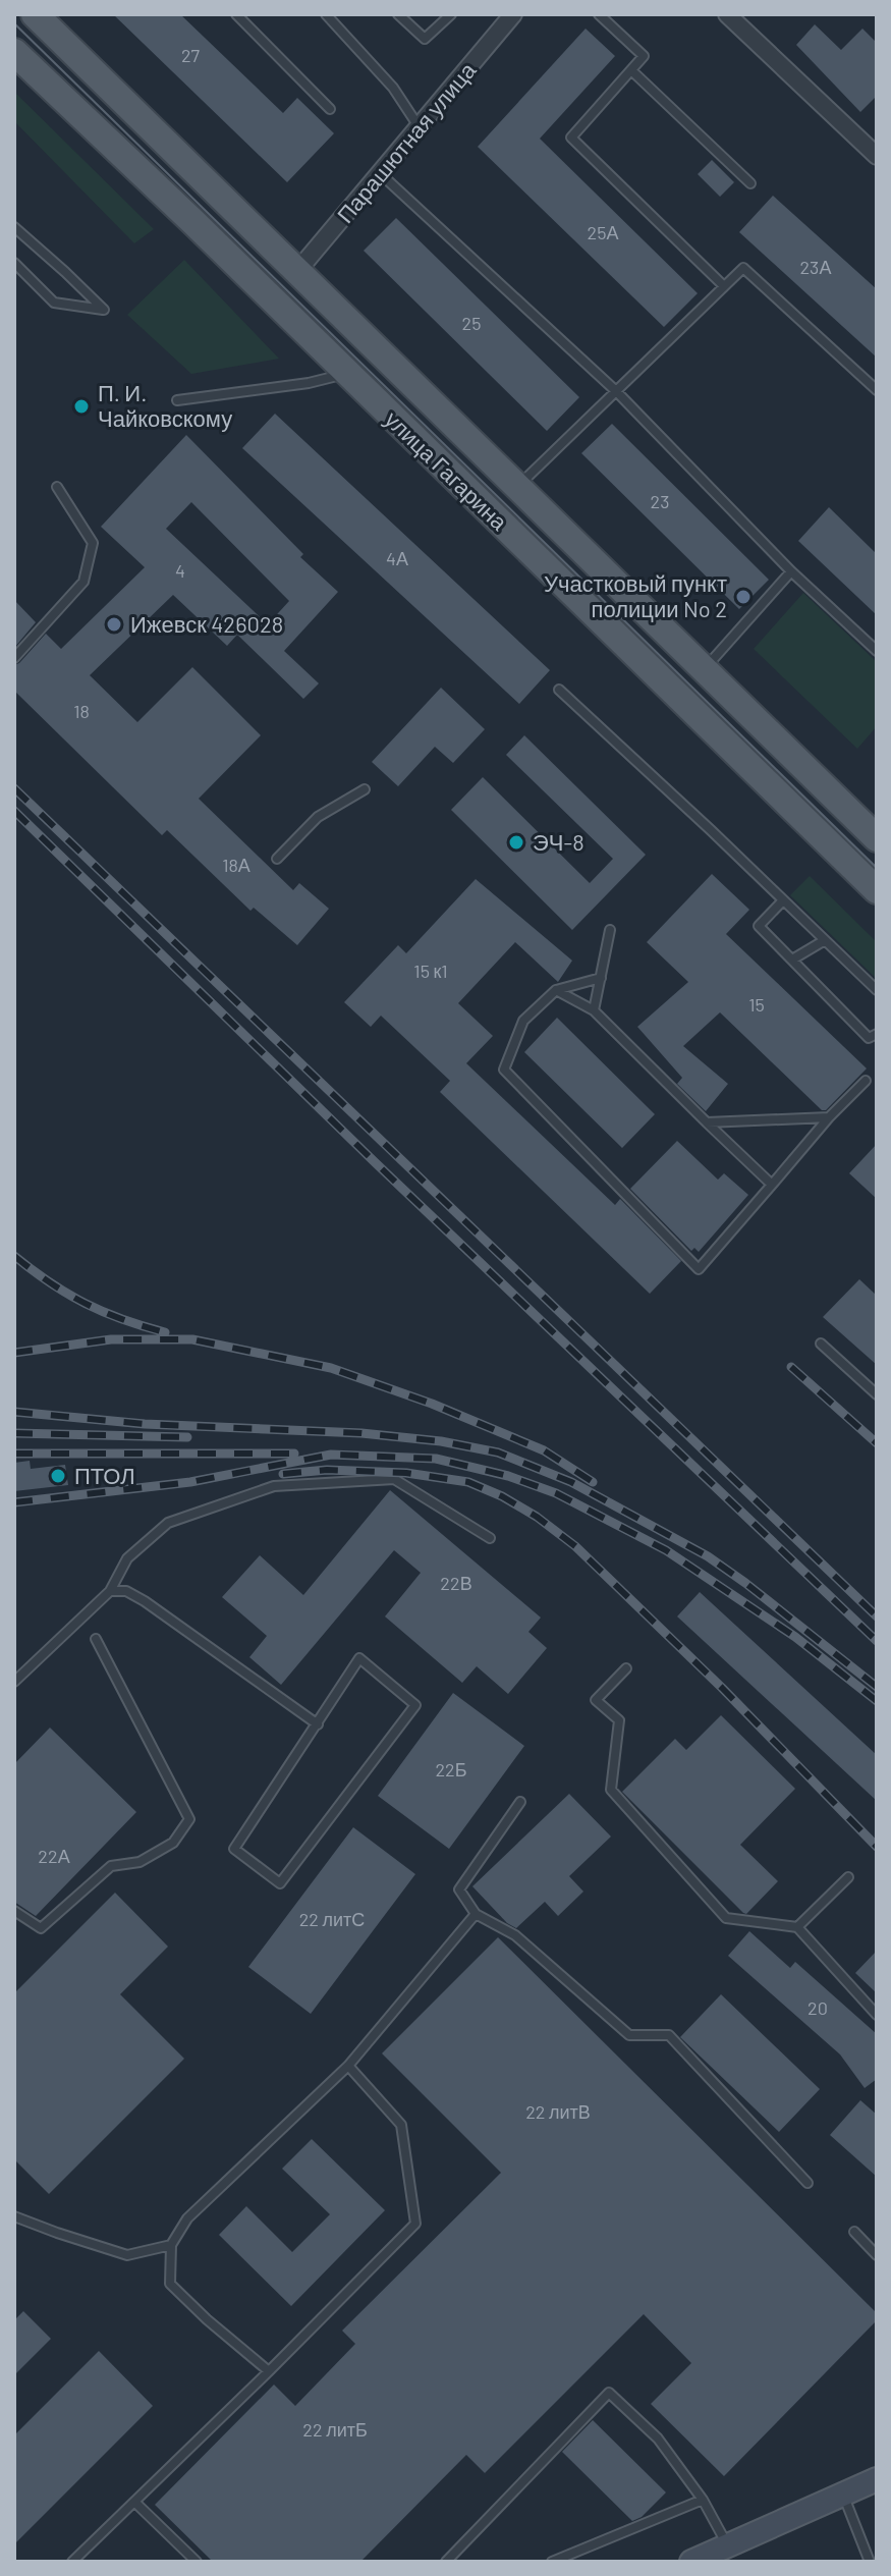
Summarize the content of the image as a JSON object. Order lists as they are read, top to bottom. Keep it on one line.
{"streets":{"main road":["улица Гагарина"],"street":["Парашютная улица"]},"crossings":[["Парашютная улица","улица Гагарина"]],"places":["П. И. Чайковскому","Участковый пункт полиции No 2","Ижевск 426028","ЭЧ-8","ПТОЛ"],"house_numbers":["27","25А","23А","25","23","4А","4","18","18А","15 к1","15","22В","22Б","22А","22 литС","20","22 литВ","22 литБ"]}
